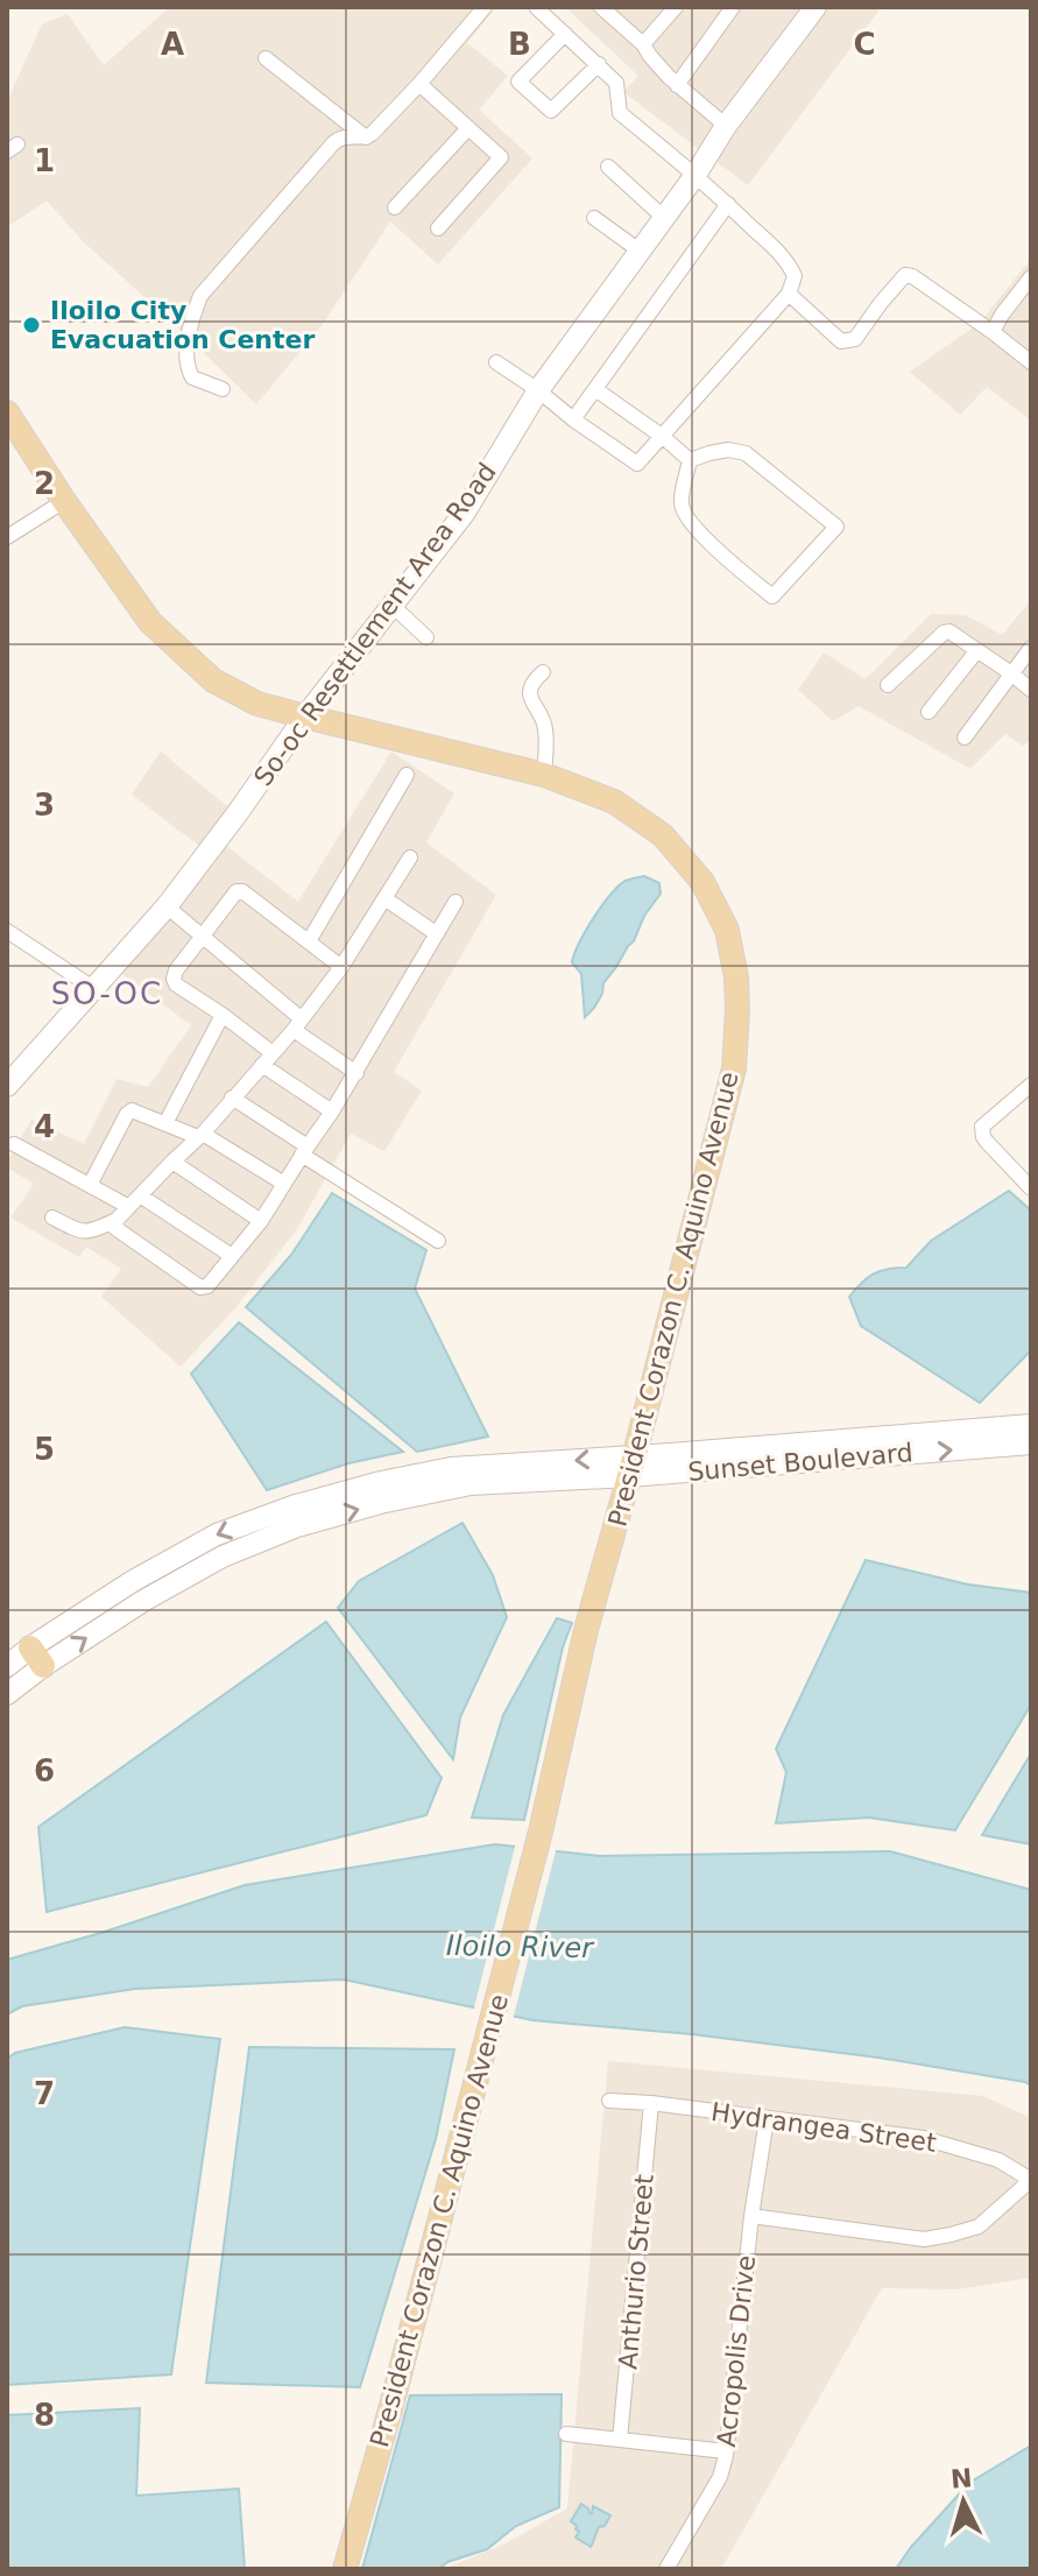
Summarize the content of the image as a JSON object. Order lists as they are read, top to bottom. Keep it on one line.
{"streets":{"main road":["So-oc Resettlement Area Road","President Corazon C. Aquino Avenue","Sunset Boulevard"],"street":["Hydrangea Street","Anthurio Street","Acropolis Drive"]},"crossings":[["So-oc Resettlement Area Road","President Corazon C. Aquino Avenue"],["President Corazon C. Aquino Avenue","Sunset Boulevard"],["Hydrangea Street","Anthurio Street"],["Hydrangea Street","Acropolis Drive"]],"districts":["SO-OC"],"water":["Iloilo River"],"places":["Iloilo City Evacuation Center"],"north":"top","grid":{"columns":["A","B","C"],"rows":["1","2","3","4","5","6","7","8"]}}
